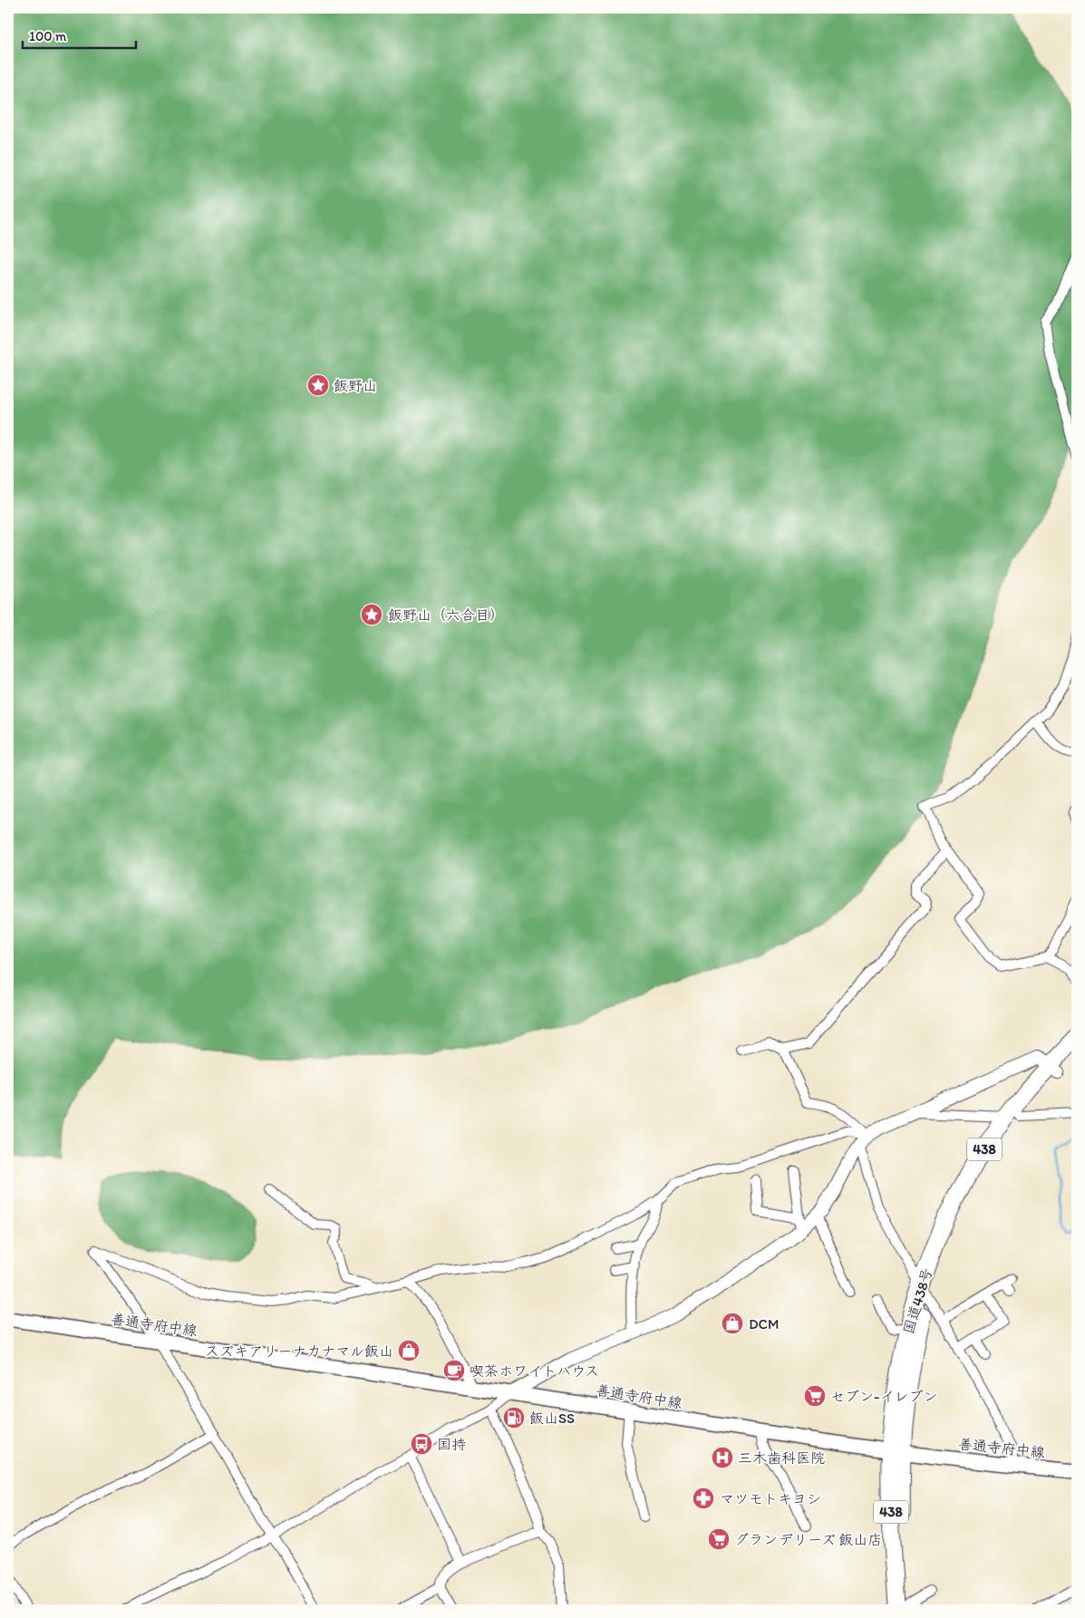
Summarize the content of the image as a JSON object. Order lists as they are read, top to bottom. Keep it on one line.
{"streets":{"highway":["438","国道438号"],"main road":["善通寺府中線"]},"crossings":[["国道438号","善通寺府中線"]],"places":{"place":["飯野山","飯野山（六合目）"],"shop":["DCM","スズキアリーナカナマル飯山"],"cafe":["喫茶ホワイトハウス"],"supermarket":["セブン-イレブン","グランデリーズ 飯山店"],"fuel station":["飯山SS"],"bus stop":["国持"],"hospital":["三木歯科医院"],"pharmacy":["マツモトキヨシ"]},"scale_bar":"100 m"}
